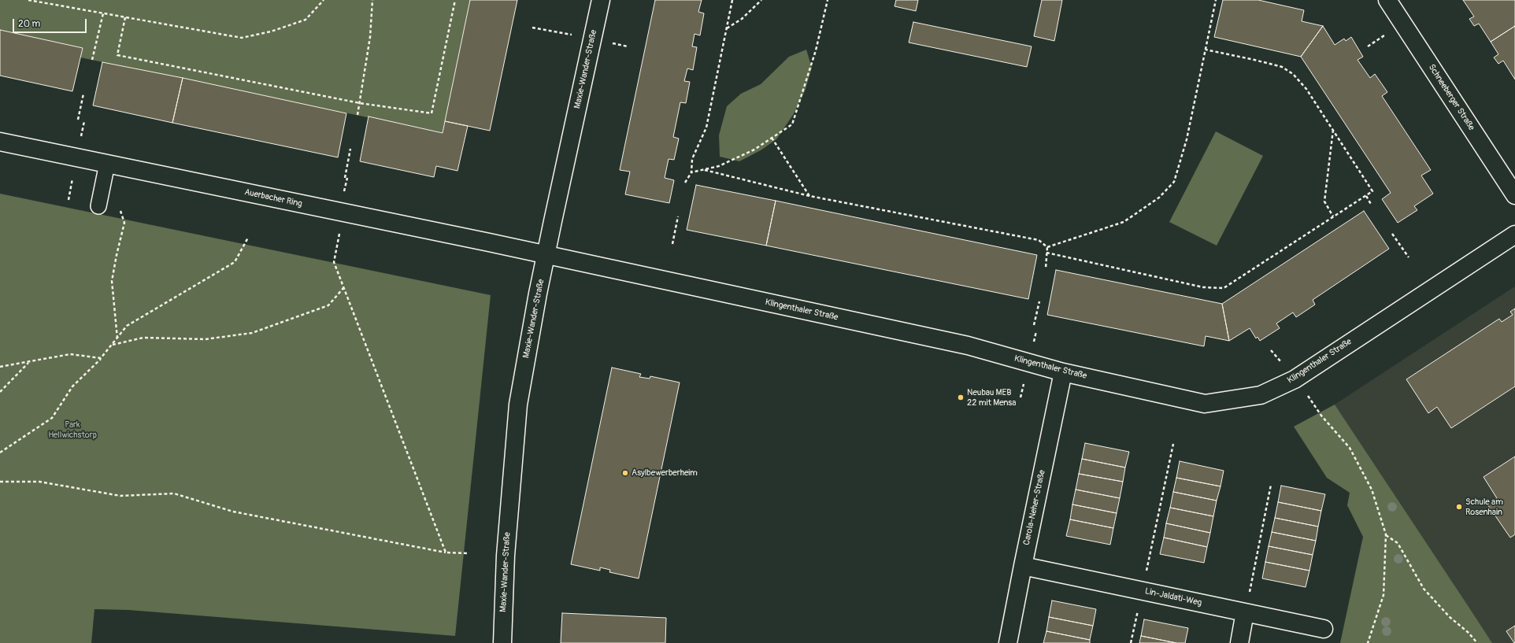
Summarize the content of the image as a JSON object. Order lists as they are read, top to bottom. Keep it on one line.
{"streets":{"street":["Maxie-Wander-Straße","Schneeberger Straße","Auerbacher Ring","Klingenthaler Straße","Carola-Neher-Straße","Lin-Jaldati-Weg"]},"crossings":[["Maxie-Wander-Straße","Auerbacher Ring"],["Maxie-Wander-Straße","Klingenthaler Straße"],["Auerbacher Ring","Klingenthaler Straße"],["Klingenthaler Straße","Carola-Neher-Straße"],["Carola-Neher-Straße","Lin-Jaldati-Weg"]],"parks":["Park Hellwichstorp"],"places":["Neubau MEB 22 mit Mensa","Asylbewerberheim","Schule am Rosenhain"],"scale_bar":"20 m"}
